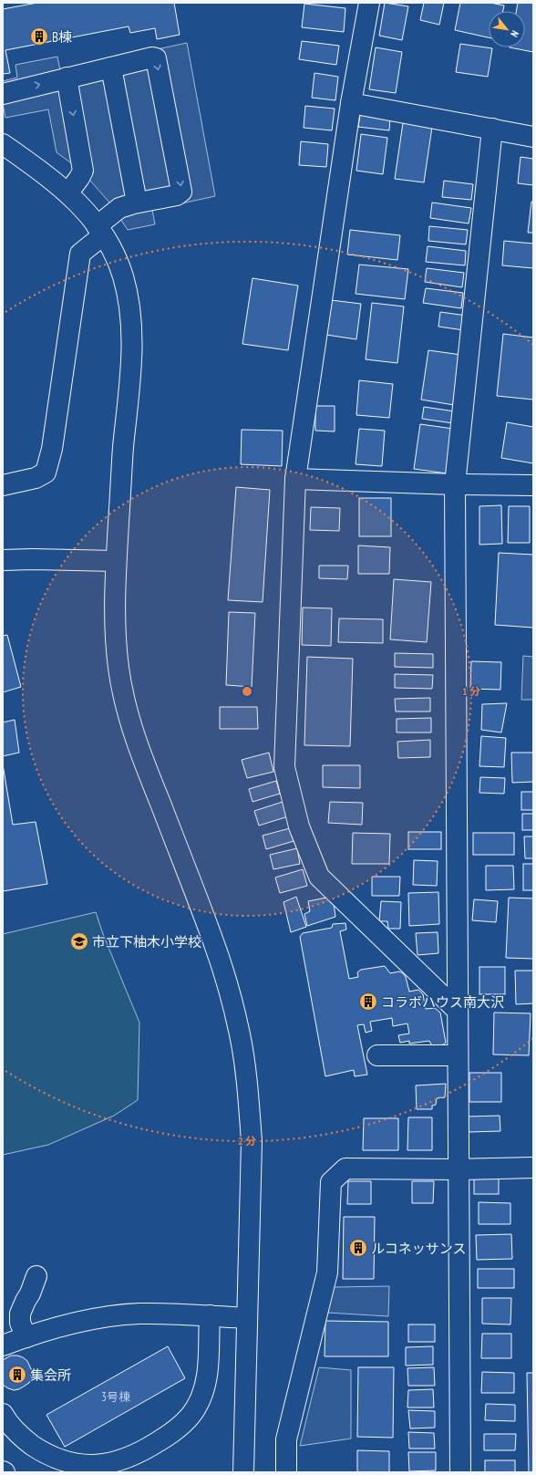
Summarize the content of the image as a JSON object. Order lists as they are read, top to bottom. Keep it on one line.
{"places":{"building":["B棟","コラボハウス南大沢","ルコネッサンス","集会所"],"school or university":["市立下柚木小学校"]},"house_numbers":["3号棟"],"north":"bottom right","rings":["1 分","2 分"]}
